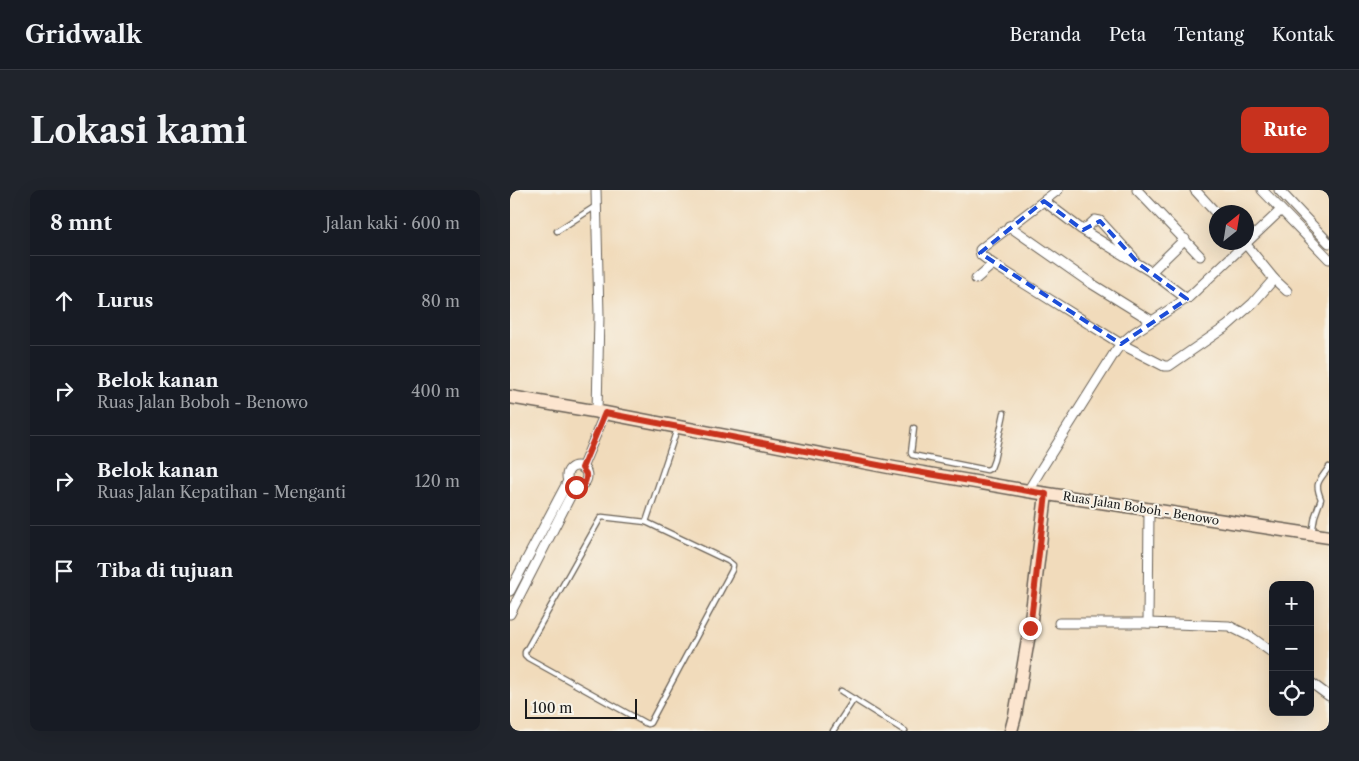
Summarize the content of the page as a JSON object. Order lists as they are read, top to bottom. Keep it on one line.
{"streets":{"main road":["Ruas Jalan Boboh - Benowo"]},"scale_bar":"100 m","north":"top right","page":{"header":"Gridwalk","nav":["Beranda","Peta","Tentang","Kontak"],"buttons":"Rute","title":"Lokasi kami","heading":["8 mnt","Jalan kaki · 600 m"],"list":[["Lurus","80 m"],["Belok kanan","Ruas Jalan Boboh - Benowo","400 m"],["Belok kanan","Ruas Jalan Kepatihan - Menganti","120 m"],"Tiba di tujuan"],"map_buttons":["+","−"],"scale":"100 m"}}
